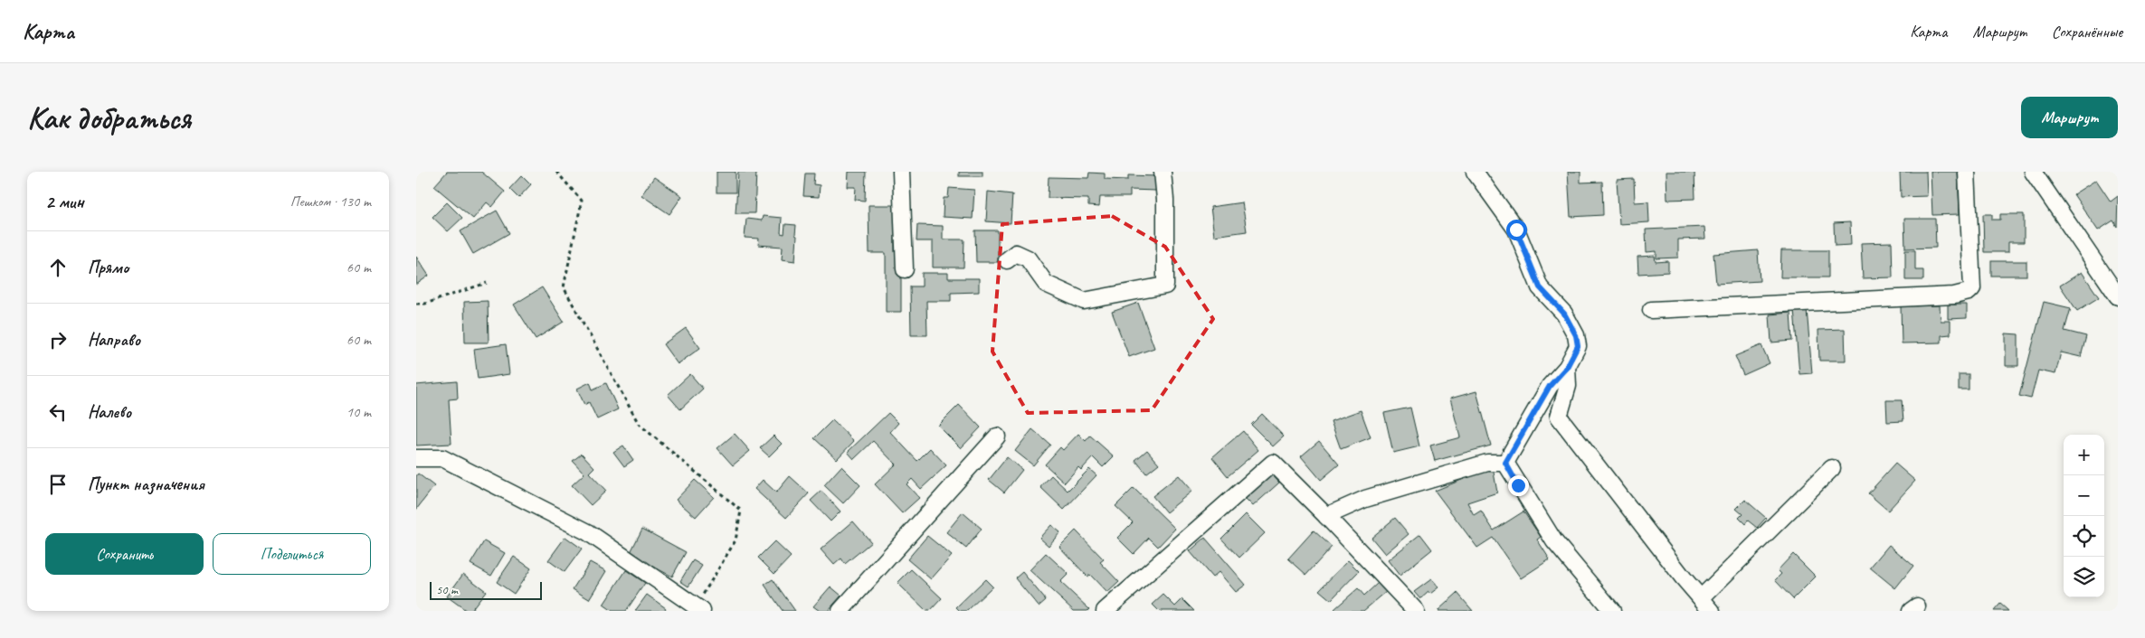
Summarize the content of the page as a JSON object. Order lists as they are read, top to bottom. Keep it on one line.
{"scale_bar":"50 m","page":{"header":"Карта","nav":["Карта","Маршрут","Сохранённые"],"buttons":["Маршрут",["Сохранить","Поделиться"]],"title":"Как добраться","heading":["2 мин","Пешком · 130 m"],"list":[["Прямо","60 m"],["Направо","60 m"],["Налево","10 m"],"Пункт назначения"],"map_buttons":["+","−"],"scale":"50 m"}}
